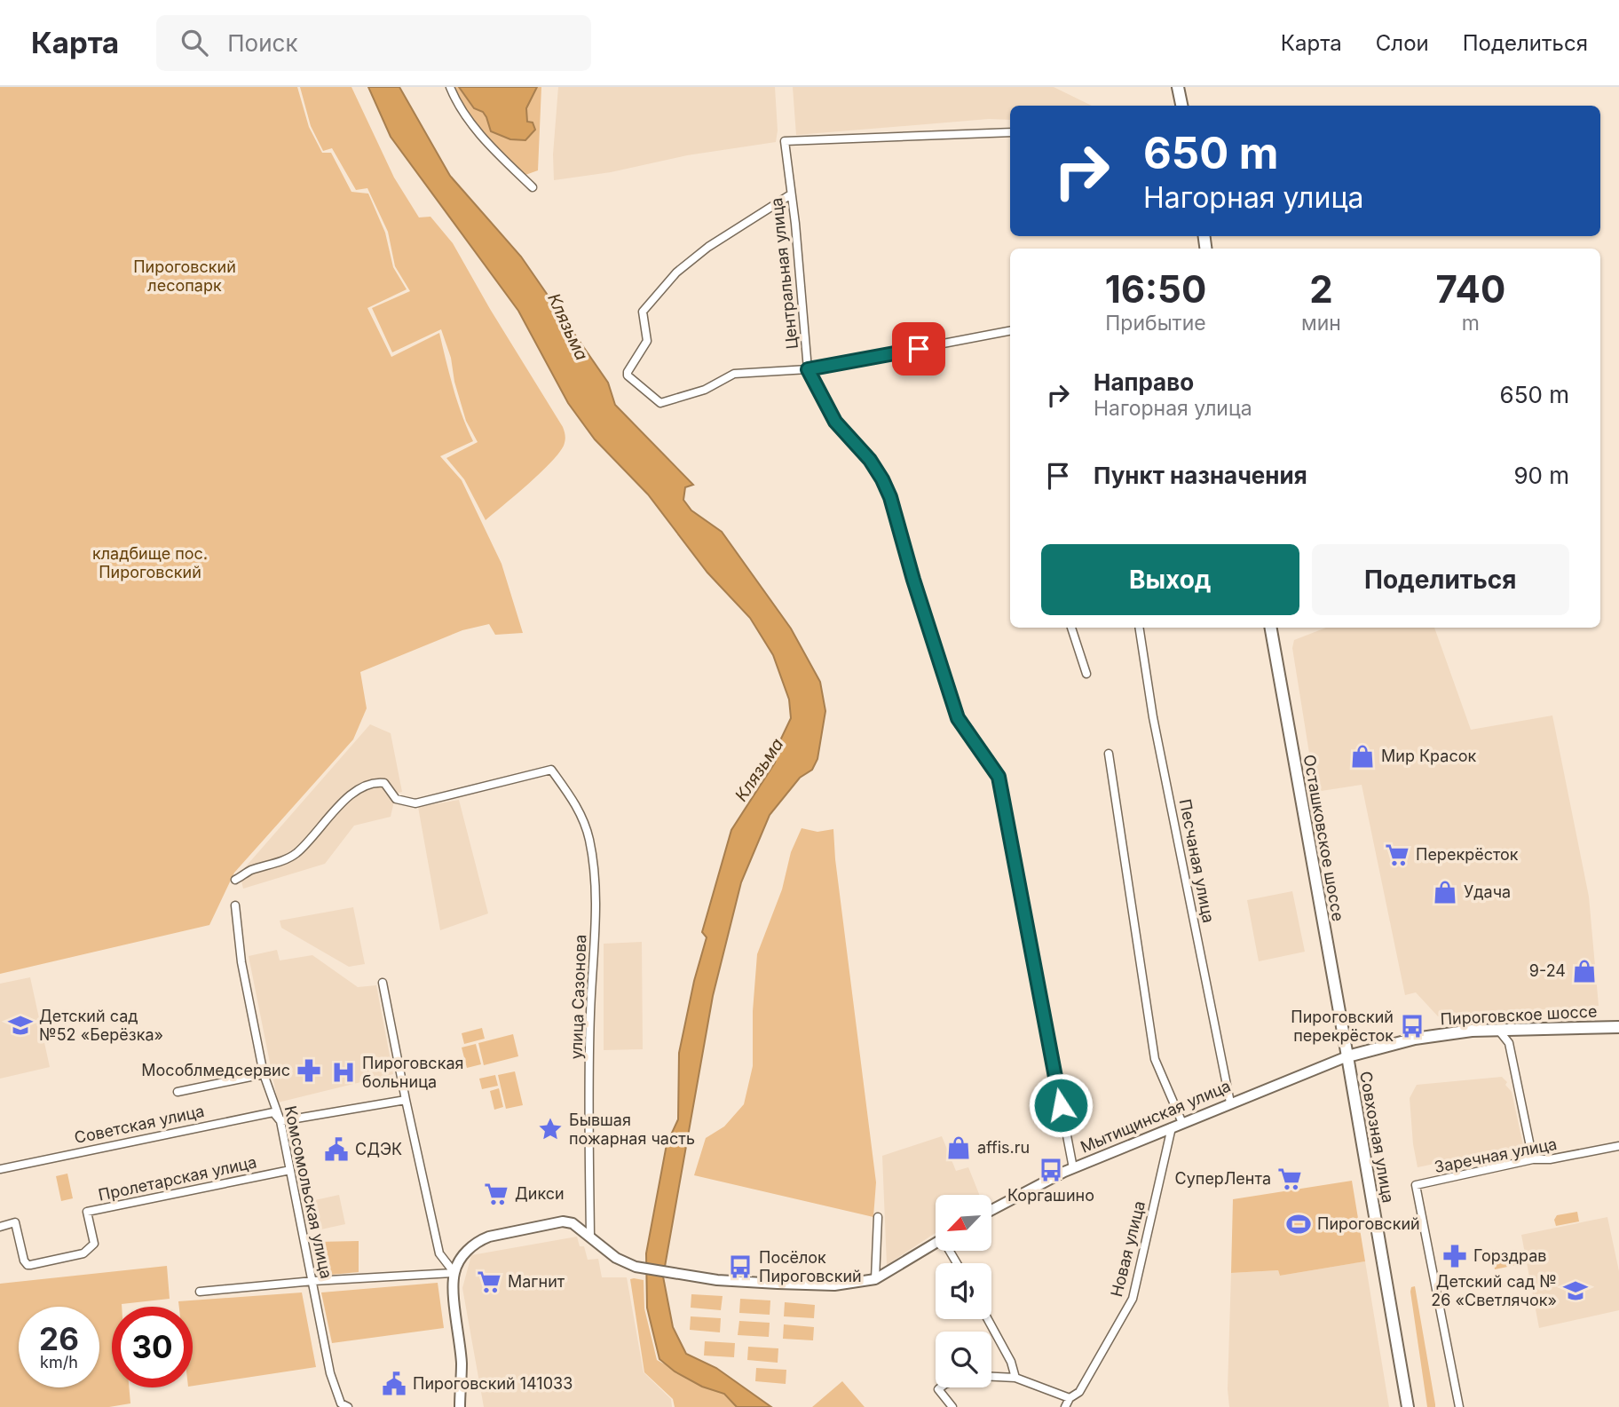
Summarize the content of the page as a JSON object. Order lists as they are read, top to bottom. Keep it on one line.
{"streets":{"main road":["Осташковское шоссе","Пироговское шоссе","Совхозная улица"],"street":["Центральная улица","Песчаная улица","улица Сазонова","Мытищинская улица","Советская улица","Заречная улица","Пролетарская улица","Комсомольская улица","Новая улица"]},"crossings":[["Центральная улица","Мытищинская улица"],["Осташковское шоссе","Пироговское шоссе"],["Осташковское шоссе","Мытищинская улица"],["Осташковское шоссе","Совхозная улица"],["Песчаная улица","Мытищинская улица"],["Пироговское шоссе","Мытищинская улица"],["Пироговское шоссе","Совхозная улица"],["Мытищинская улица","Совхозная улица"],["Мытищинская улица","Новая улица"],["Советская улица","Комсомольская улица"],["Пролетарская улица","Комсомольская улица"]],"water":["Клязьма"],"parks":["Пироговский лесопарк","кладбище пос. Пироговский"],"places":{"shop":["Мир Красок","Удача","9-24","affis.ru"],"supermarket":["Перекрёсток","СуперЛента","Дикси","Магнит"],"school or university":["Детский сад №52 «Берёзка»","Детский сад № 26 «Светлячок»"],"bus stop":["Пироговский перекрёсток","Коргашино","Посёлок Пироговский"],"pharmacy":["Мособлмедсервис","Горздрав"],"hospital":["Пироговская больница"],"place":["Бывшая пожарная часть"],"public building":["СДЭК","Пироговский 141033"],"sports":["Пироговский"]},"north":"bottom left","page":{"header":"Карта","search":"Поиск","nav":["Карта","Слои","Поделиться"],"turn":["650 m","Нагорная улица"],"eta":["16:50","Прибытие","2","мин","740","m"],"list":[{"name":"Направо","note":"Нагорная улица","value":"650 m"},{"name":"Пункт назначения","value":"90 m"}],"buttons":["Выход","Поделиться"],"speed":"26 km/h","limit":"30"}}
